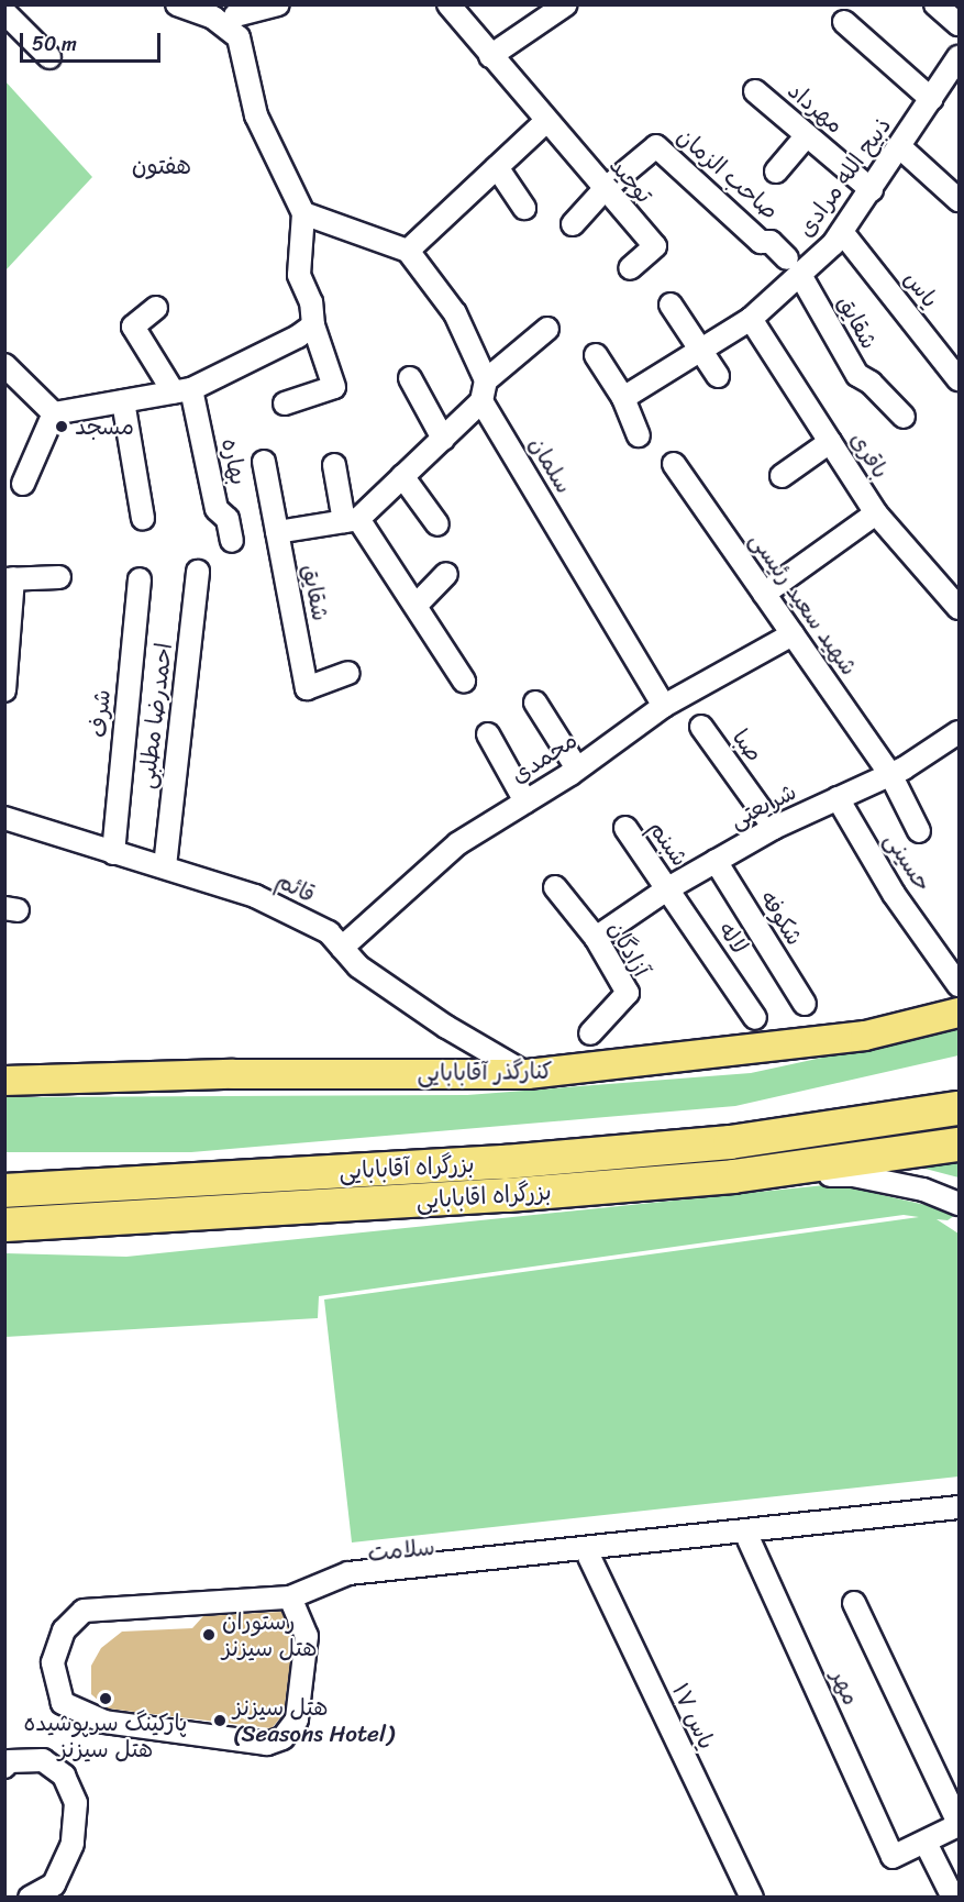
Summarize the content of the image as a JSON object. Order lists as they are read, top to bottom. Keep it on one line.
{"streets":{"highway":["بزرگراه آقابابایی","بزرگراه اقابابایی"],"main road":["کنارگذر آقابابایی"],"street":["مهرداد","صاحب الزمان","ذبیح الله مرادی","توحید","یاس","شقایق","باقری","بهاره","سلمان","شهید سعید رئیسی","شرف","احمدرضا مطلبی","صبا","محمدی","شریعتی","شبنم","حسینی","قائم","شکوفه","لاله","آزادگان","سلامت","مهر","یاس ۱۷"]},"crossings":[["مهرداد","ذبیح الله مرادی"],["صاحب الزمان","ذبیح الله مرادی"],["صاحب الزمان","توحید"],["صاحب الزمان","شقایق"],["ذبیح الله مرادی","یاس"],["ذبیح الله مرادی","شقایق"],["ذبیح الله مرادی","باقری"],["سلمان","محمدی"],["شهید سعید رئیسی","محمدی"],["شهید سعید رئیسی","شریعتی"],["شرف","قائم"],["احمدرضا مطلبی","قائم"],["صبا","شریعتی"],["محمدی","قائم"],["شریعتی","شبنم"],["شریعتی","حسینی"],["شریعتی","شکوفه"],["شریعتی","لاله"],["شریعتی","آزادگان"],["شبنم","لاله"],["قائم","کنارگذر آقابابایی"],["سلامت","مهر"],["سلامت","یاس ۱۷"]],"districts":["هفتون"],"places":["مسجد","رستوران هتل سیزنز","پارکینگ سرپوشیده هتل سیزنز","هتل سیزنز (Seasons Hotel)"],"scale_bar":"50 m"}
